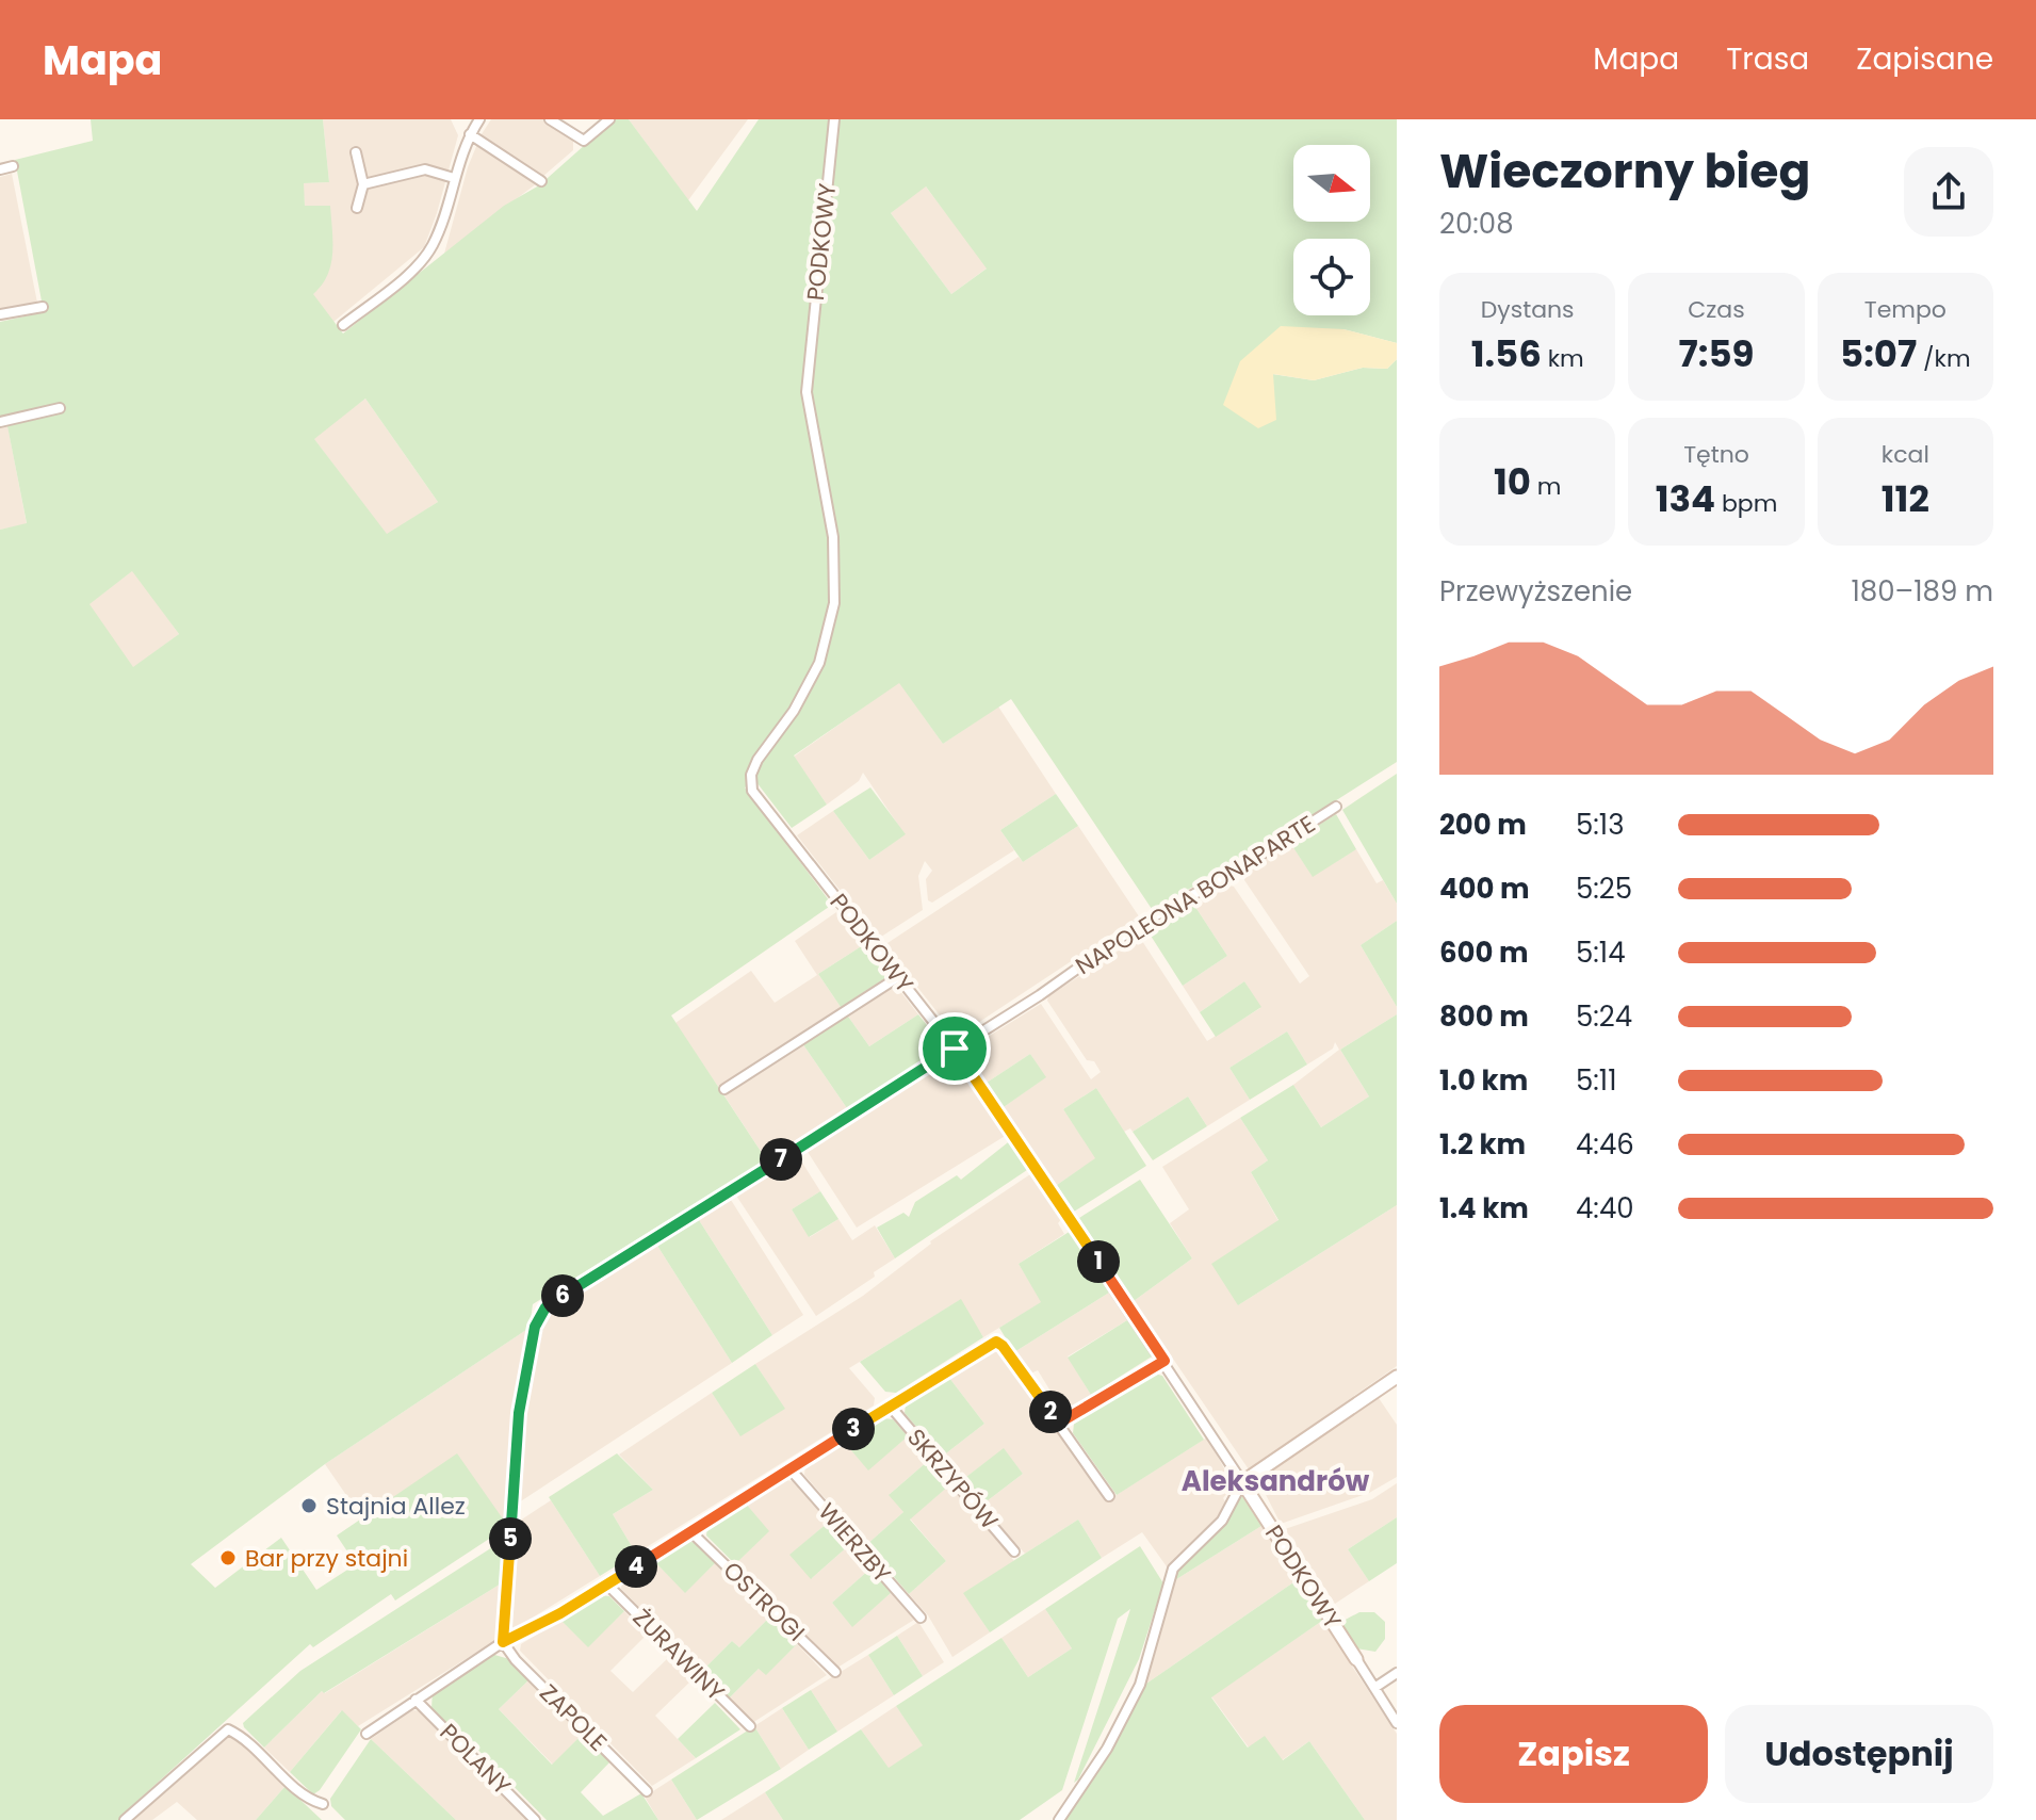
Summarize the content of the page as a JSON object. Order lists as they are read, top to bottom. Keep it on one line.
{"streets":{"street":["PODKOWY","NAPOLEONA BONAPARTE","SKRZYPÓW","WIERZBY","OSTROGI","ŻURAWINY","ZAPOLE","POLANY"]},"crossings":[["PODKOWY","NAPOLEONA BONAPARTE"],["NAPOLEONA BONAPARTE","ZAPOLE"]],"districts":["Aleksandrów"],"places":["Stajnia Allez","Bar przy stajni"],"north":"right","page":{"header":"Mapa","nav":["Mapa","Trasa","Zapisane"],"heading":["Wieczorny bieg","20:08"],"stats":[["Dystans","1.56 km"],["Czas","7:59"],["Tempo","5:07 /km"],["10 m"],["Tętno","134 bpm"],["kcal","112"]],"chart":["Przewyższenie","180–189 m"],"list":[{"name":"200 m","note":"5:13"},{"name":"400 m","note":"5:25"},{"name":"600 m","note":"5:14"},{"name":"800 m","note":"5:24"},{"name":"1.0 km","note":"5:11"},{"name":"1.2 km","note":"4:46"},{"name":"1.4 km","note":"4:40"}],"pins":["7","1","6","2","3","5","4"],"buttons":["Zapisz","Udostępnij"]}}
